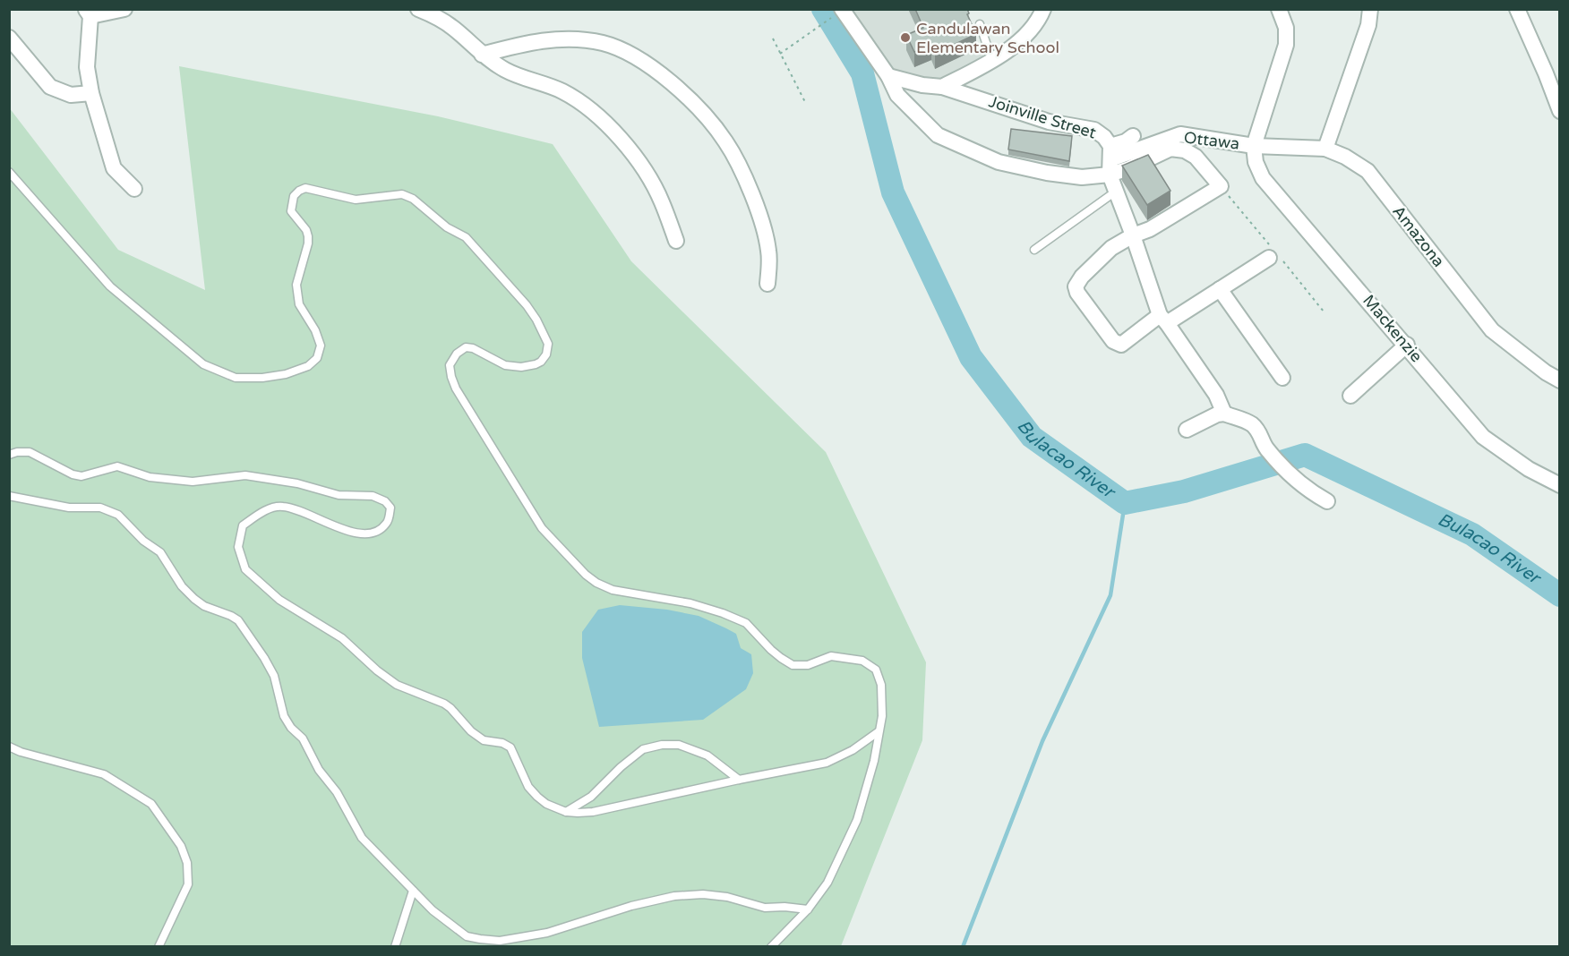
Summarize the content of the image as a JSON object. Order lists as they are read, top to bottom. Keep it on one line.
{"streets":{"street":["Joinville Street","Ottawa","Amazona","Mackenzie"]},"crossings":[["Joinville Street","Ottawa"],["Ottawa","Amazona"],["Ottawa","Mackenzie"],["Amazona","Mackenzie"]],"water":["Bulacao River"],"places":["Candulawan Elementary School"]}
